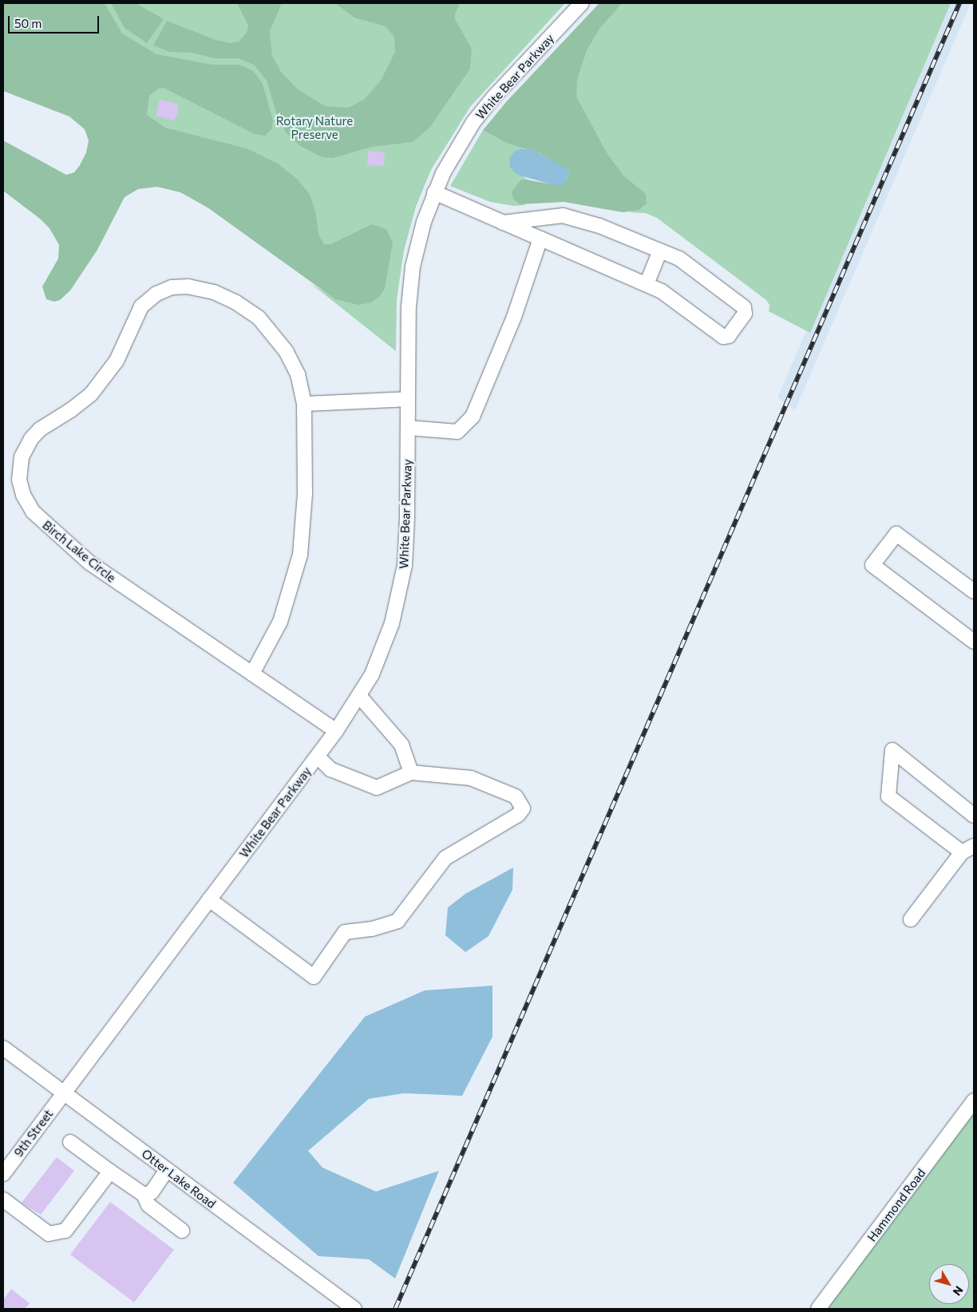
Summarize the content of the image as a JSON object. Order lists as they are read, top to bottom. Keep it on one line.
{"streets":{"street":["White Bear Parkway","Birch Lake Circle","9th Street","Otter Lake Road","Hammond Road"]},"crossings":[["White Bear Parkway","Birch Lake Circle"],["White Bear Parkway","9th Street"],["White Bear Parkway","Otter Lake Road"],["9th Street","Otter Lake Road"]],"parks":["Rotary Nature Preserve"],"scale_bar":"50 m","north":"bottom right"}
